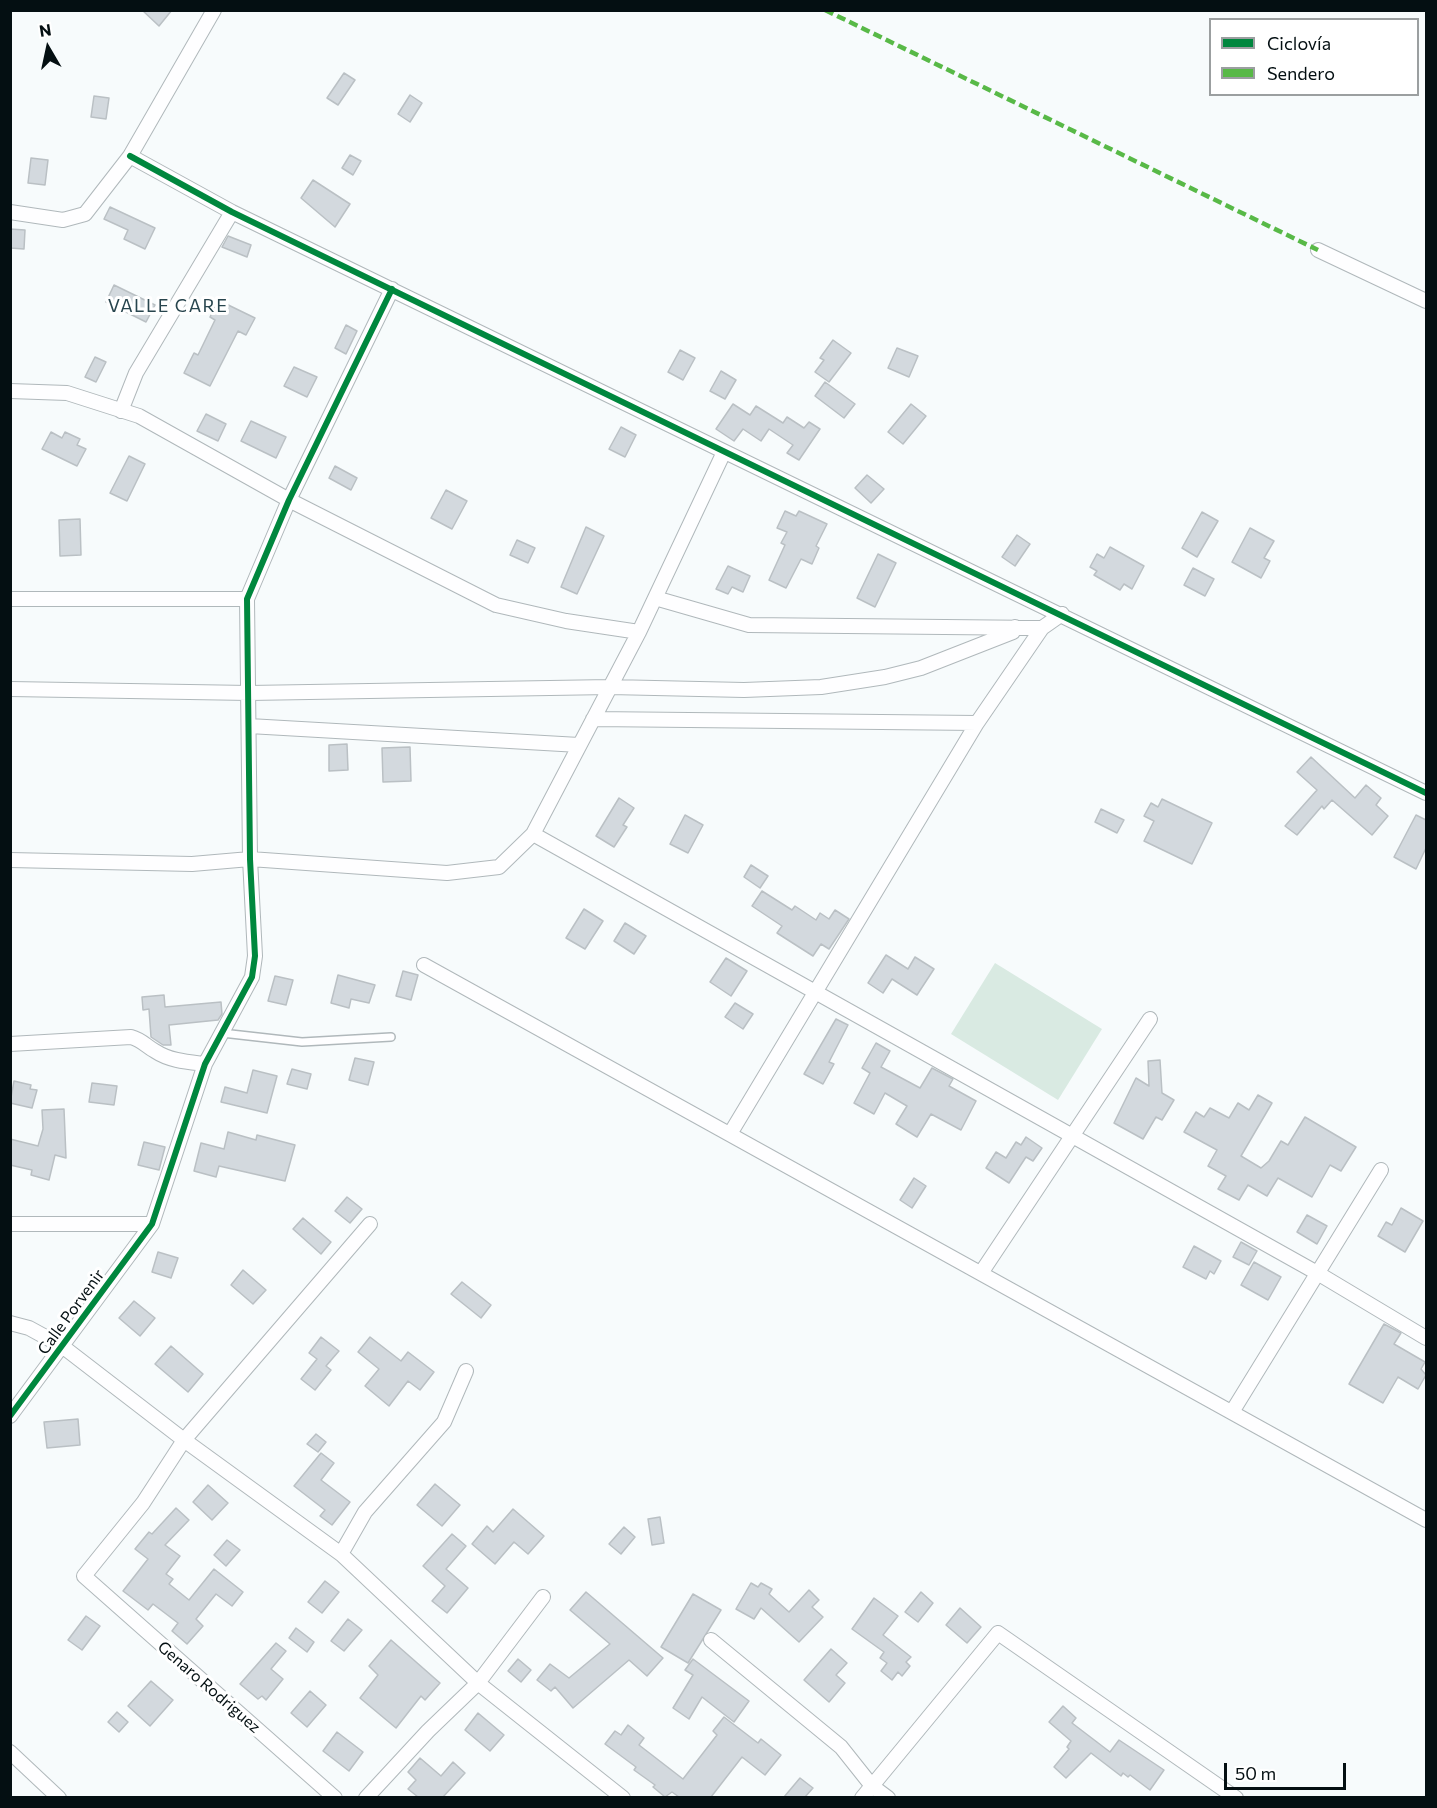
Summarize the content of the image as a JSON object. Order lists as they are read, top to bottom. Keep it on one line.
{"streets":{"street":["Calle Porvenir","Genaro Rodriguez"]},"districts":["VALLE CARE"],"legend":["Ciclovía","Sendero"],"scale_bar":"50 m","north":"top"}
